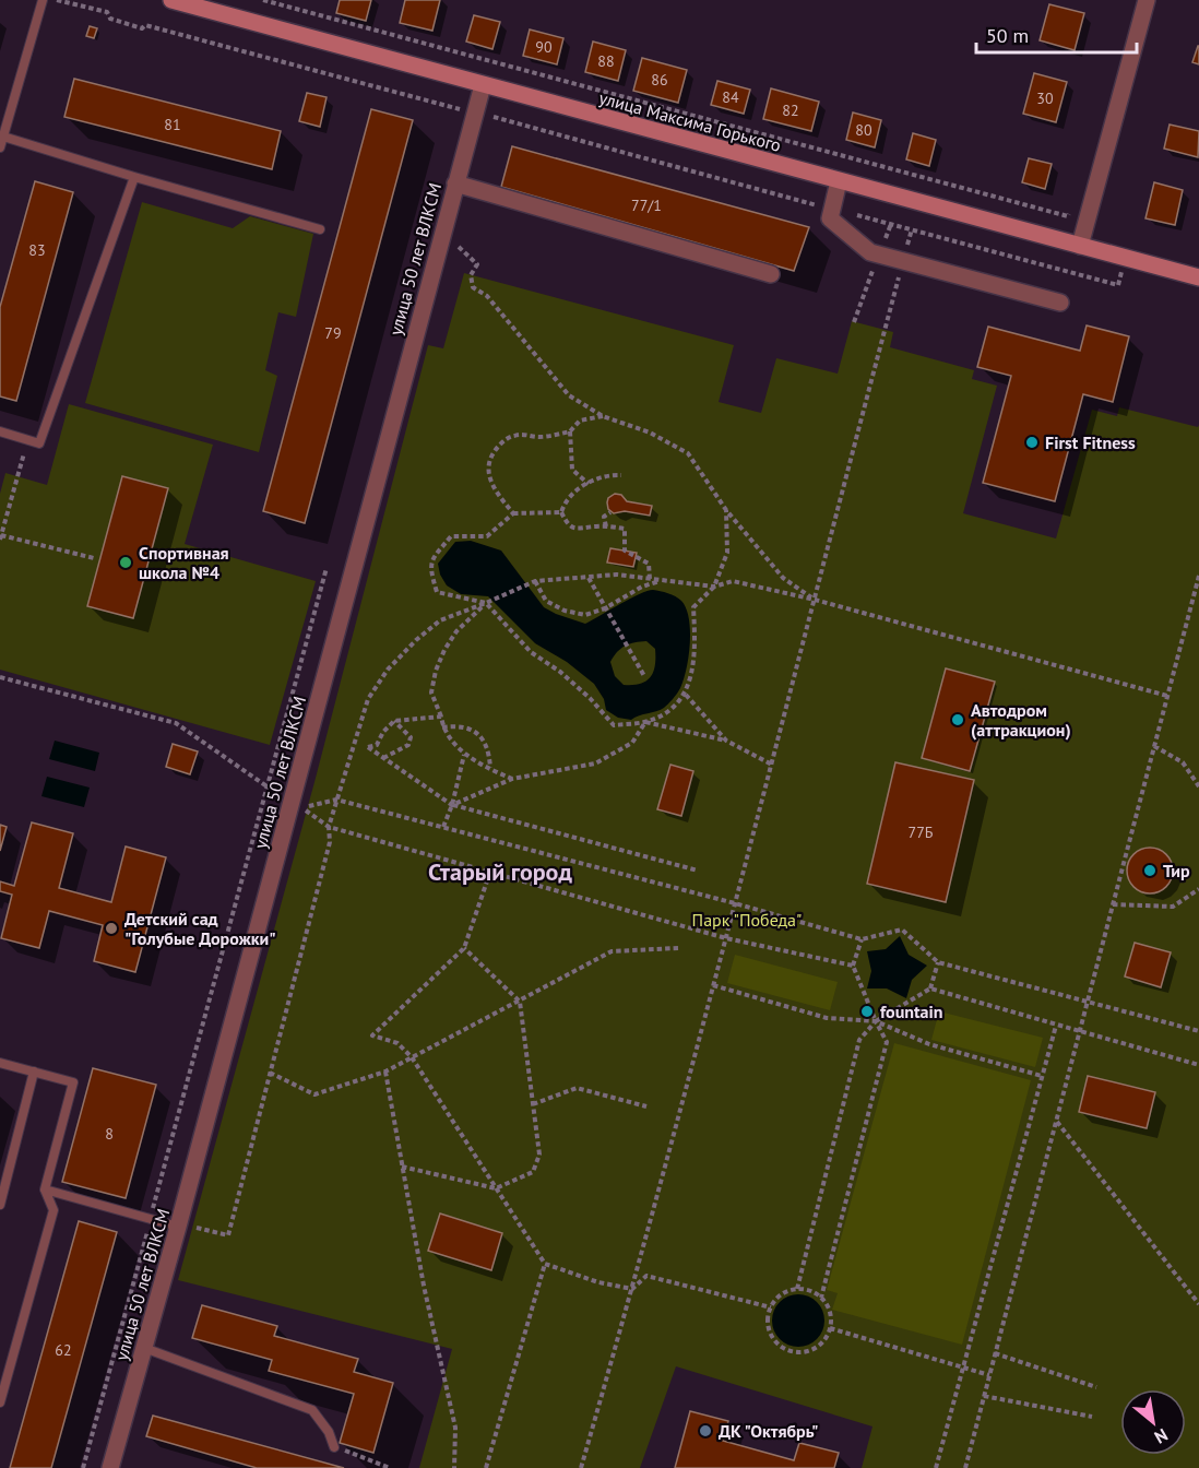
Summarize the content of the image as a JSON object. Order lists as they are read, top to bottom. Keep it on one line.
{"streets":{"street":["улица Максима Горького","улица 50 лет ВЛКСМ"]},"crossings":[["улица Максима Горького","улица 50 лет ВЛКСМ"]],"districts":["Старый город"],"parks":["Парк \"Победа\""],"places":["First Fitness","Спортивная школа №4","Автодром (аттракцион)","Тир","Детский сад \"Голубые Дорожки\"","fountain","ДК \"Октябрь\""],"house_numbers":["90","88","86","84","30","82","81","80","77/1","83","79","77Б","8","62"],"scale_bar":"50 m","north":"bottom right"}
